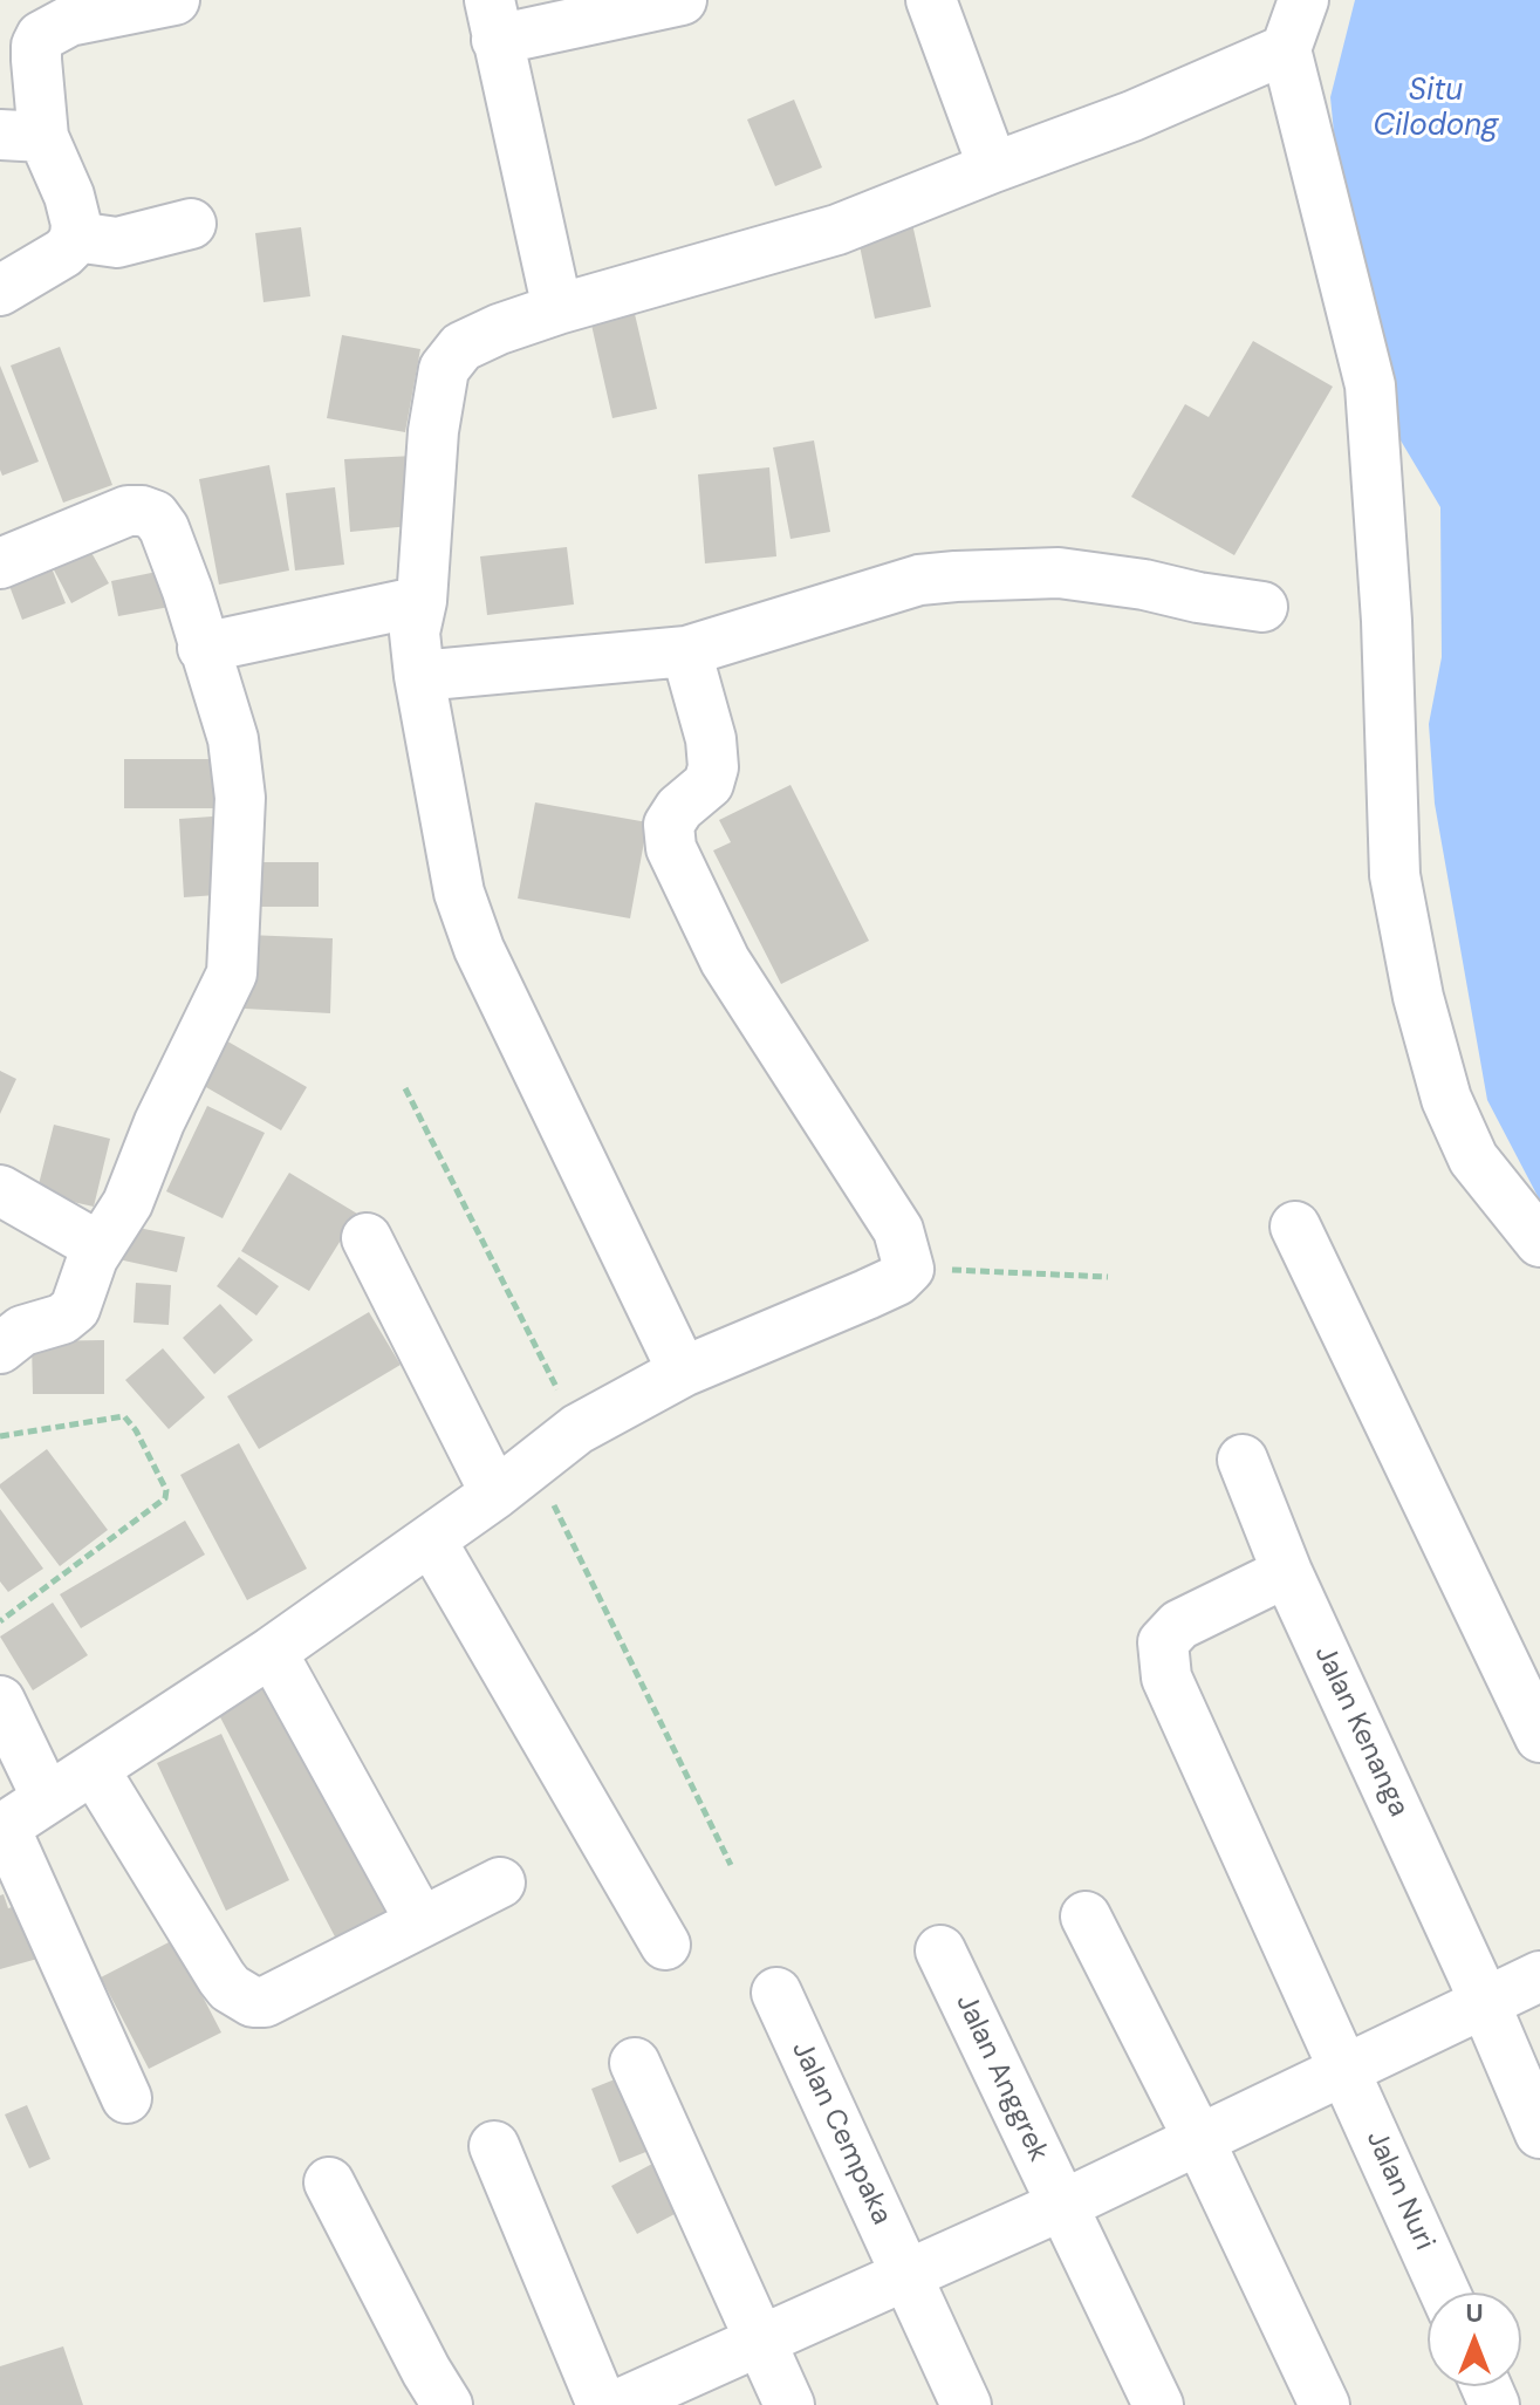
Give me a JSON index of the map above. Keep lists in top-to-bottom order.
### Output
{
  "streets": {
    "street": [
      "Jalan Kenanga",
      "Jalan Anggrek",
      "Jalan Cempaka",
      "Jalan Nuri"
    ]
  },
  "crossings": [
    ["Jalan Kenanga", "Jalan Nuri"]
  ],
  "water": ["Situ Cilodong"],
  "north": "top"
}
